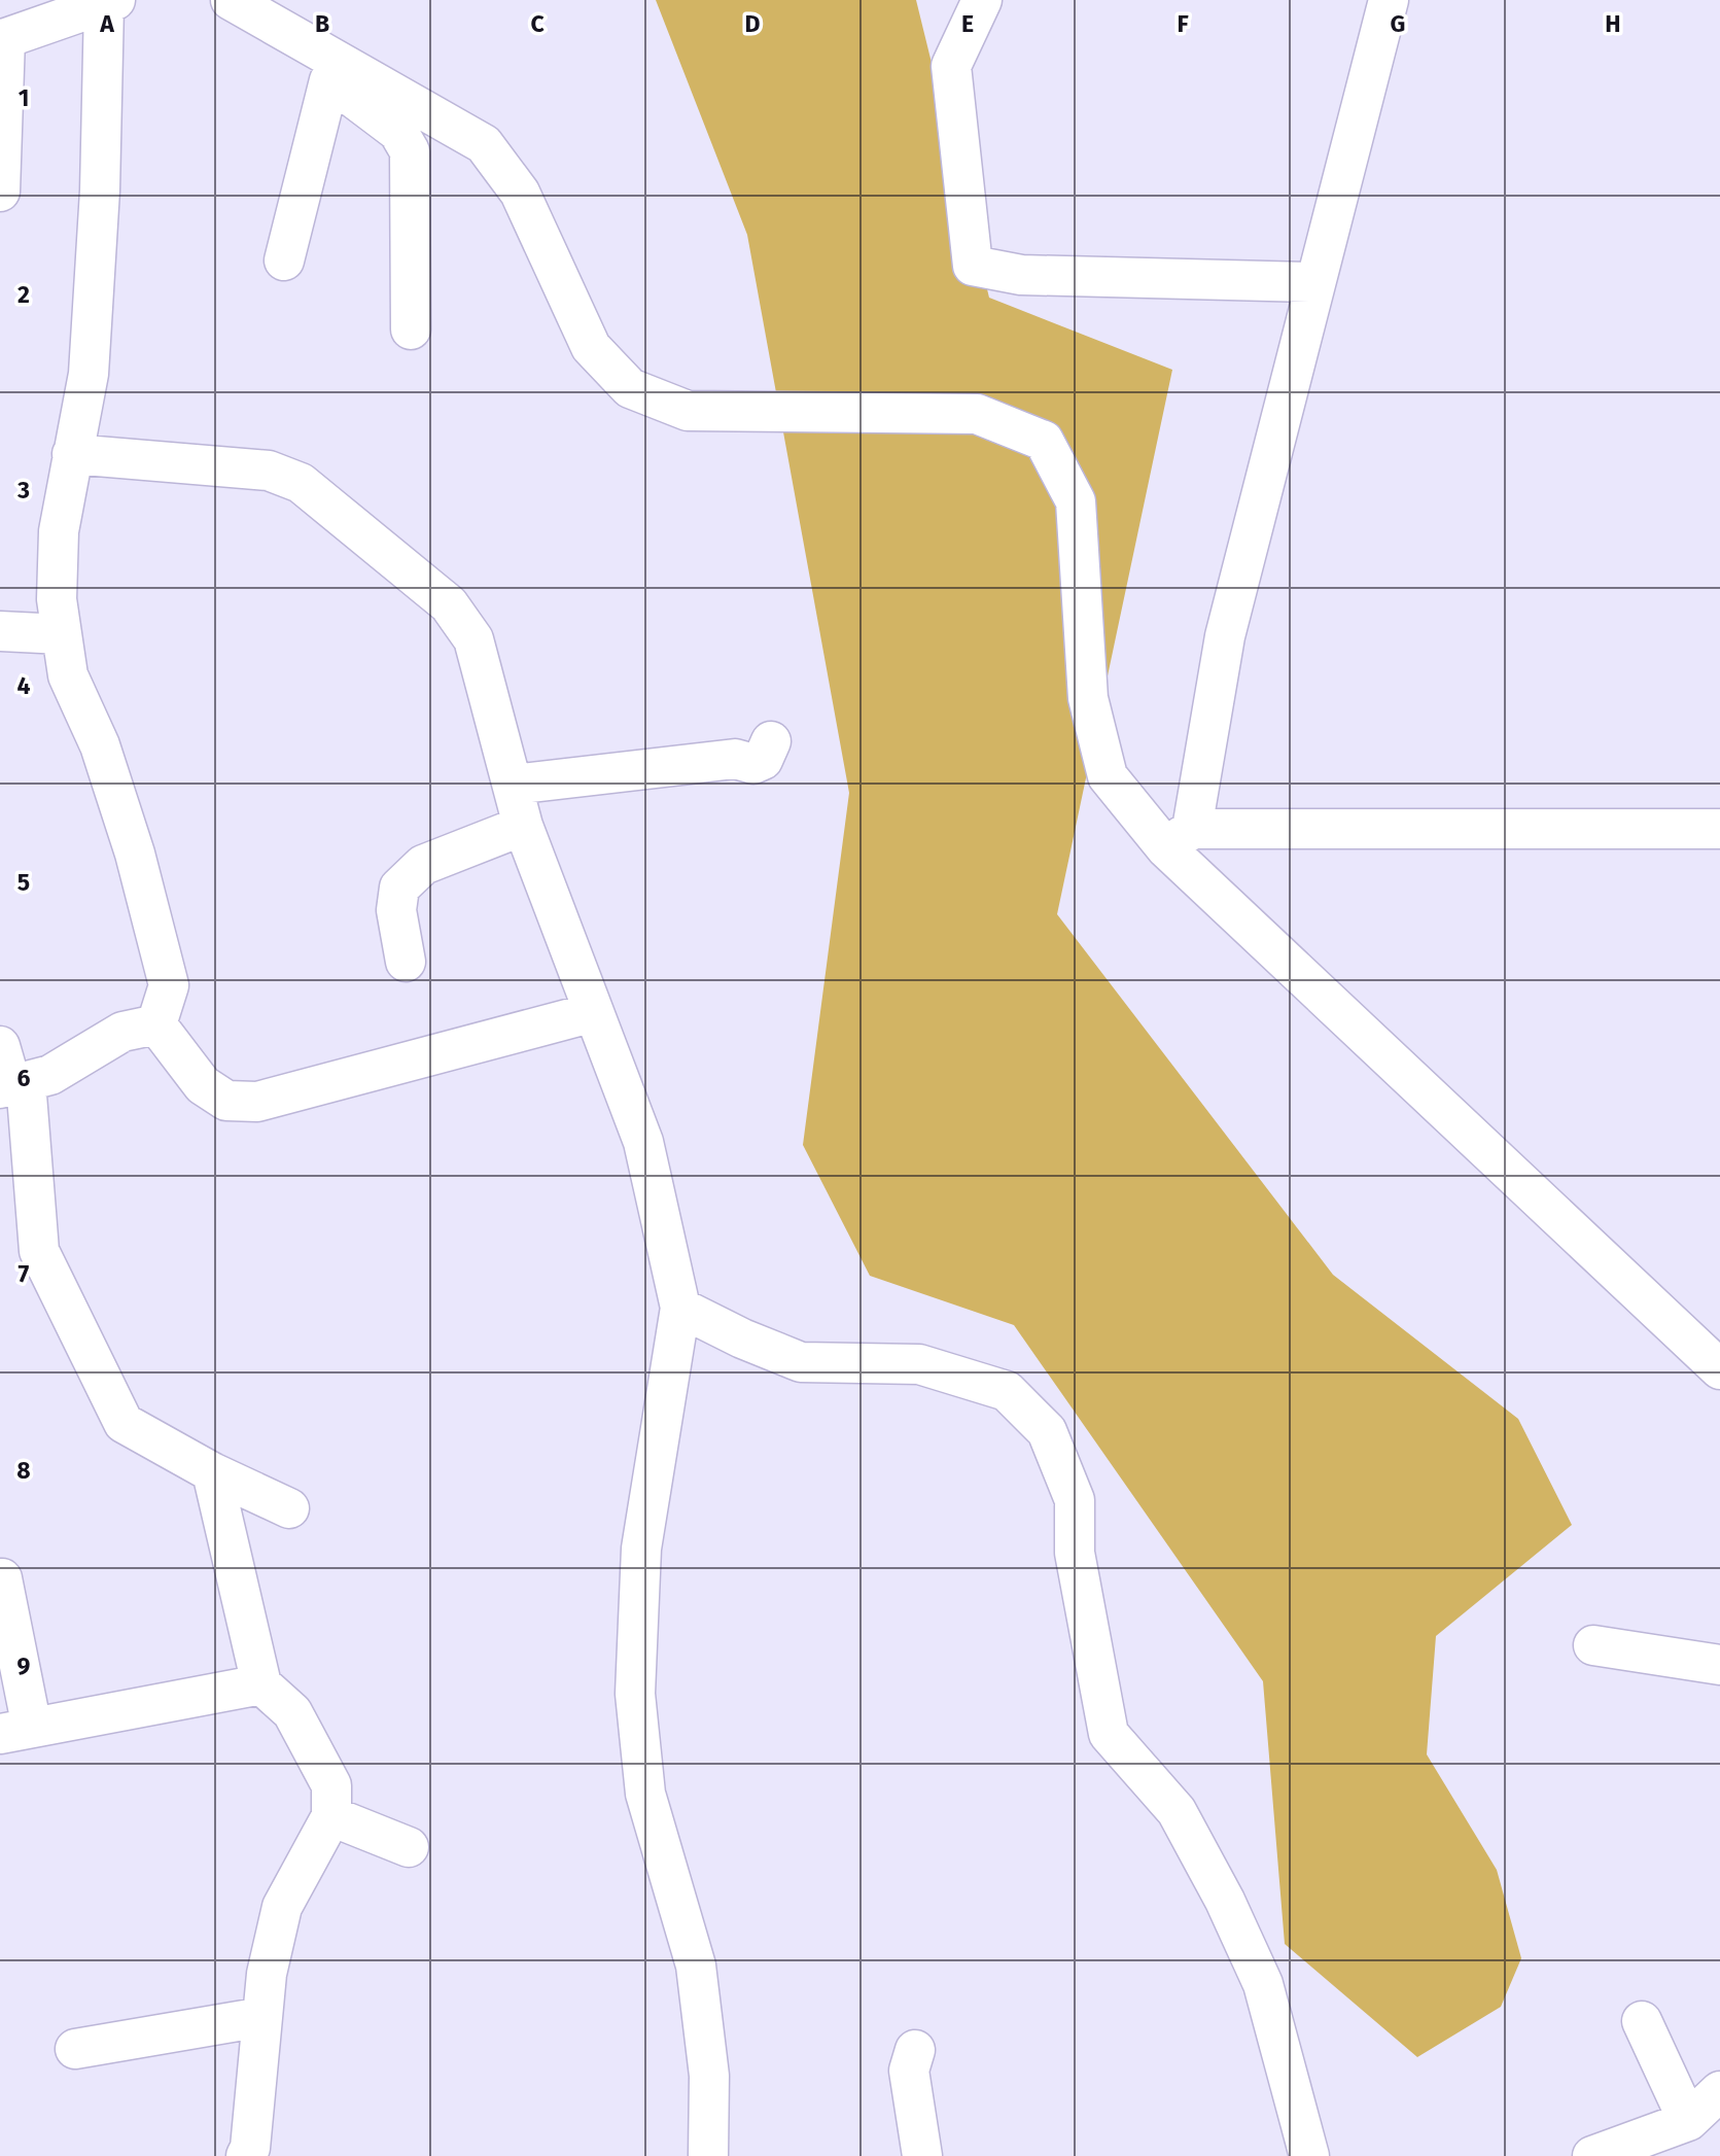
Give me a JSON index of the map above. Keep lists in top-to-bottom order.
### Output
{
  "grid": {
    "columns": [
      "A",
      "B",
      "C",
      "D",
      "E",
      "F",
      "G",
      "H"
    ],
    "rows": [
      "1",
      "2",
      "3",
      "4",
      "5",
      "6",
      "7",
      "8",
      "9"
    ]
  }
}
